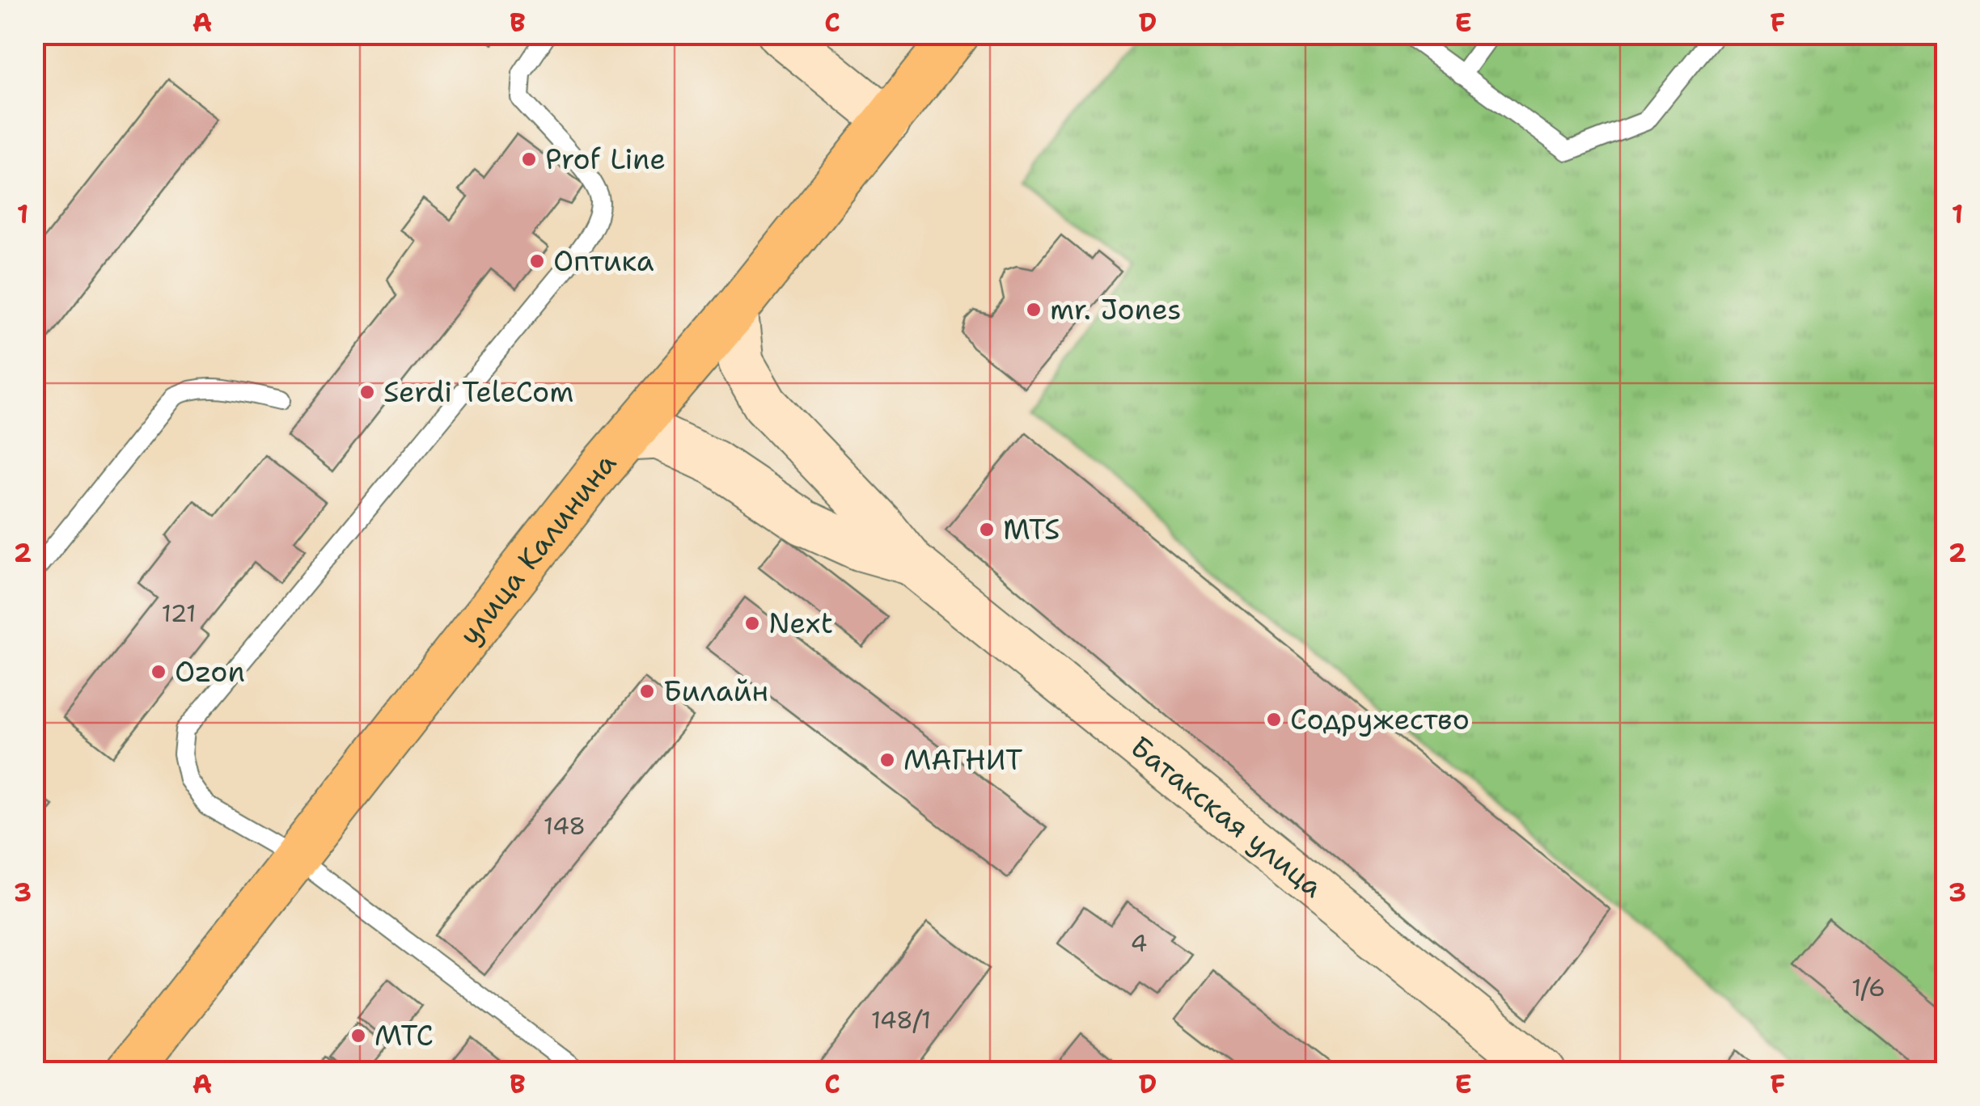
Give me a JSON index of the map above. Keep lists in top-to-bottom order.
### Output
{
  "streets": {
    "main road": ["улица Калинина", "Батакская улица"]
  },
  "crossings": [
    ["улица Калинина", "Батакская улица"]
  ],
  "places": [
    "Prof Line",
    "Оптика",
    "mr. Jones",
    "Serdi TeleCom",
    "MTS",
    "Next",
    "Ozon",
    "Билайн",
    "Содружество",
    "МАГНИТ",
    "МТС"
  ],
  "house_numbers": [
    "121",
    "148",
    "4",
    "1/6",
    "148/1"
  ],
  "grid": {
    "columns": [
      "A",
      "B",
      "C",
      "D",
      "E",
      "F"
    ],
    "rows": ["1", "2", "3"]
  }
}
